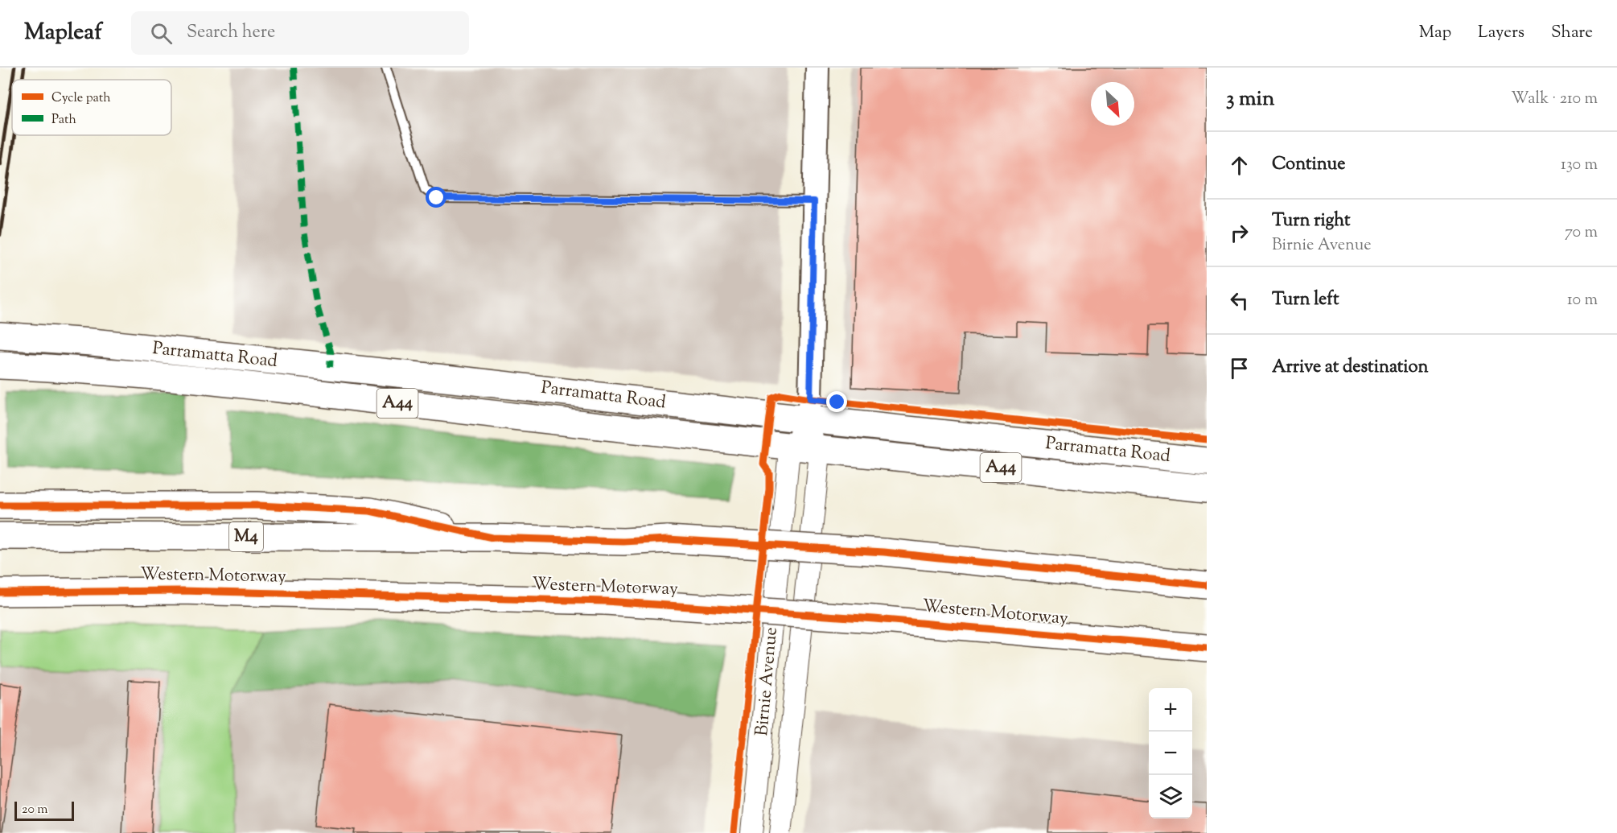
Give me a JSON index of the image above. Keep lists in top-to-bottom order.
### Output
{
  "streets": {
    "highway": [
      "Parramatta Road",
      "A44",
      "M4",
      "Western Motorway"
    ],
    "main road": ["Birnie Avenue"]
  },
  "crossings": [
    ["Parramatta Road", "Birnie Avenue"]
  ],
  "legend": ["Cycle path", "Path"],
  "scale_bar": "20 m",
  "north": "bottom right",
  "page": {
    "header": "Mapleaf",
    "search": "Search here",
    "nav": ["Map", "Layers", "Share"],
    "heading": ["3 min", "Walk · 210 m"],
    "list": [
      ["Continue", "130 m"],
      ["Turn right", "Birnie Avenue", "70 m"],
      ["Turn left", "10 m"],
      "Arrive at destination"
    ],
    "map_buttons": ["+", "−"],
    "scale": "20 m"
  }
}
